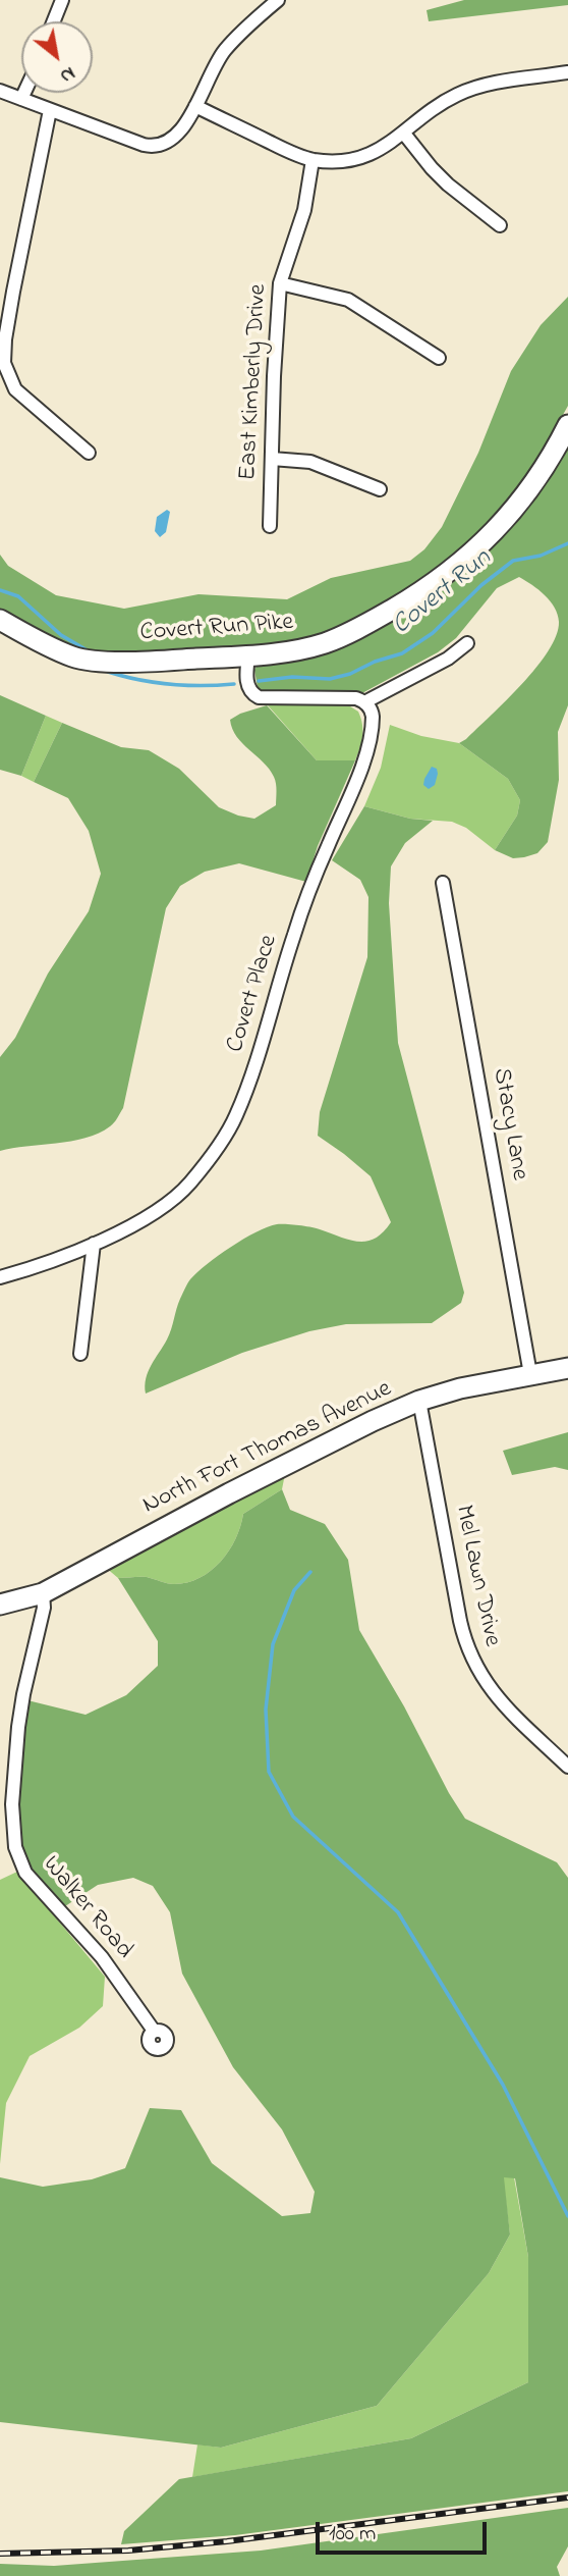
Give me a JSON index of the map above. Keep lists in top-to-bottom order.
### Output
{
  "streets": {
    "street": [
      "East Kimberly Drive",
      "Covert Run Pike",
      "Covert Place",
      "Stacy Lane",
      "North Fort Thomas Avenue",
      "Mel Lawn Drive",
      "Walker Road"
    ]
  },
  "crossings": [
    ["Stacy Lane", "North Fort Thomas Avenue"],
    ["North Fort Thomas Avenue", "Mel Lawn Drive"],
    ["North Fort Thomas Avenue", "Walker Road"]
  ],
  "water": ["Covert Run"],
  "scale_bar": "100 m",
  "north": "bottom right"
}
